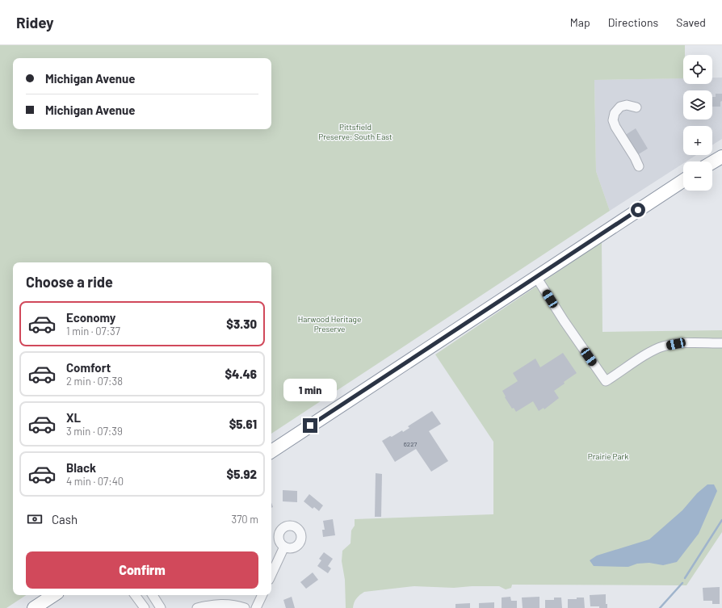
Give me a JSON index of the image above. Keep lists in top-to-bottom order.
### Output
{
  "parks": ["Pittsfield Preserve: South East", "Harwood Heritage Preserve", "Prairie Park"],
  "house_numbers": ["6227"],
  "page": {
    "header": "Ridey",
    "nav": ["Map", "Directions", "Saved"],
    "map_buttons": ["+", "−"],
    "banner": ["Michigan Avenue", "Michigan Avenue"],
    "heading": "Choose a ride",
    "list": [
      {
        "name": "Economy",
        "note": "1 min · 07:37",
        "value": "$3.30"
      },
      {
        "name": "Comfort",
        "note": "2 min · 07:38",
        "value": "$4.46"
      },
      {
        "name": "XL",
        "note": "3 min · 07:39",
        "value": "$5.61"
      },
      {
        "name": "Black",
        "note": "4 min · 07:40",
        "value": "$5.92"
      }
    ],
    "bubble": "1 min",
    "pay": ["Cash", "370 m"],
    "buttons": "Confirm"
  }
}
